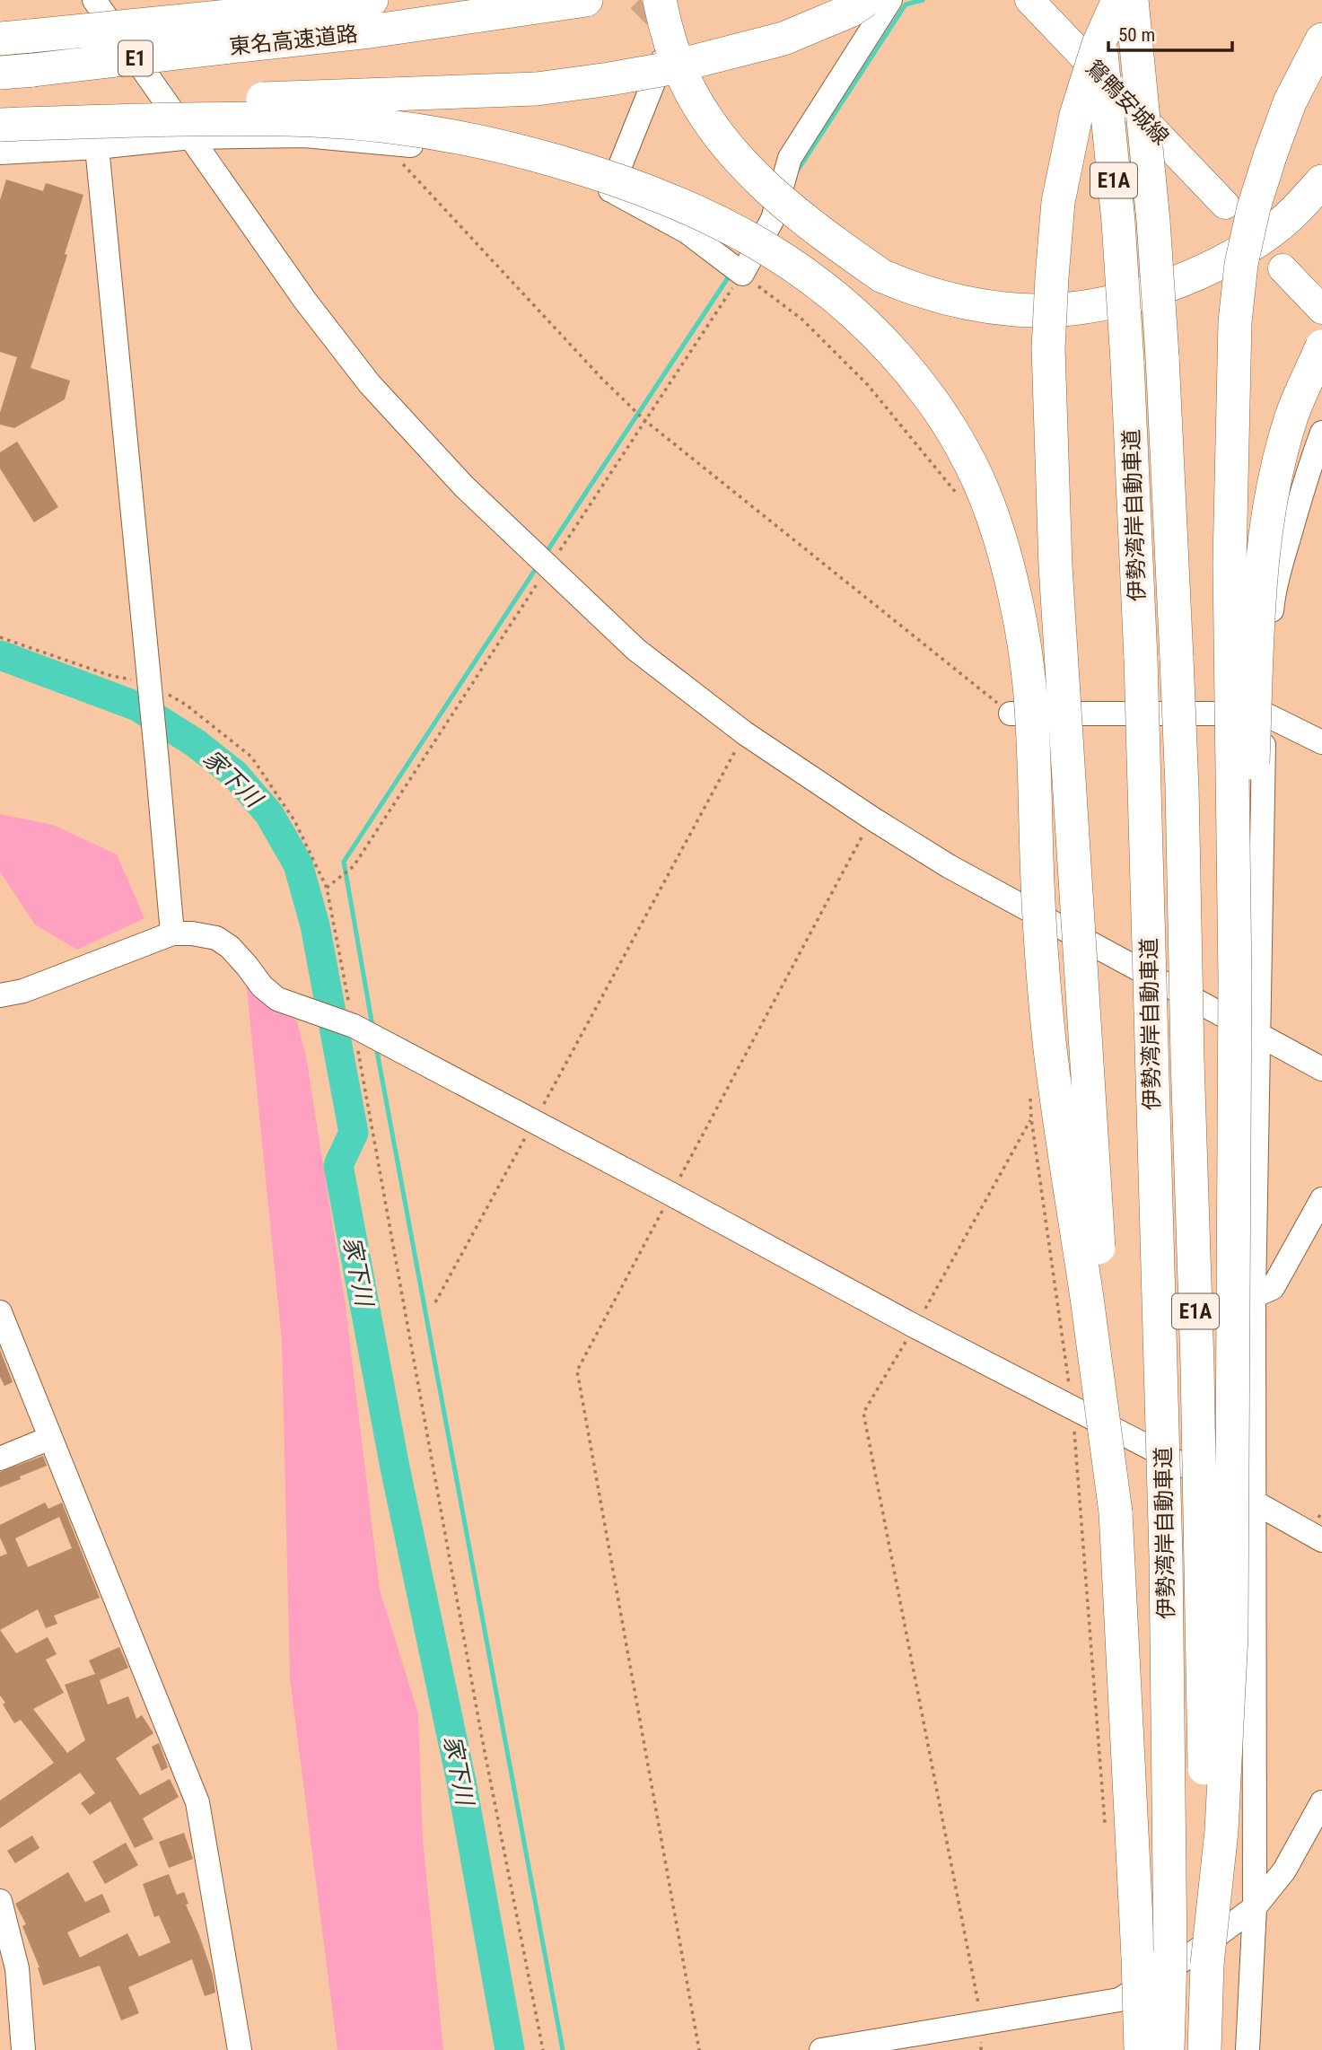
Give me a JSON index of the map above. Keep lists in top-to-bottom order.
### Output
{
  "streets": {
    "highway": [
      "東名高速道路",
      "E1",
      "E1A",
      "伊勢湾岸自動車道"
    ],
    "main road": ["鴛鴨安城線"]
  },
  "water": ["家下川"],
  "scale_bar": "50 m"
}
